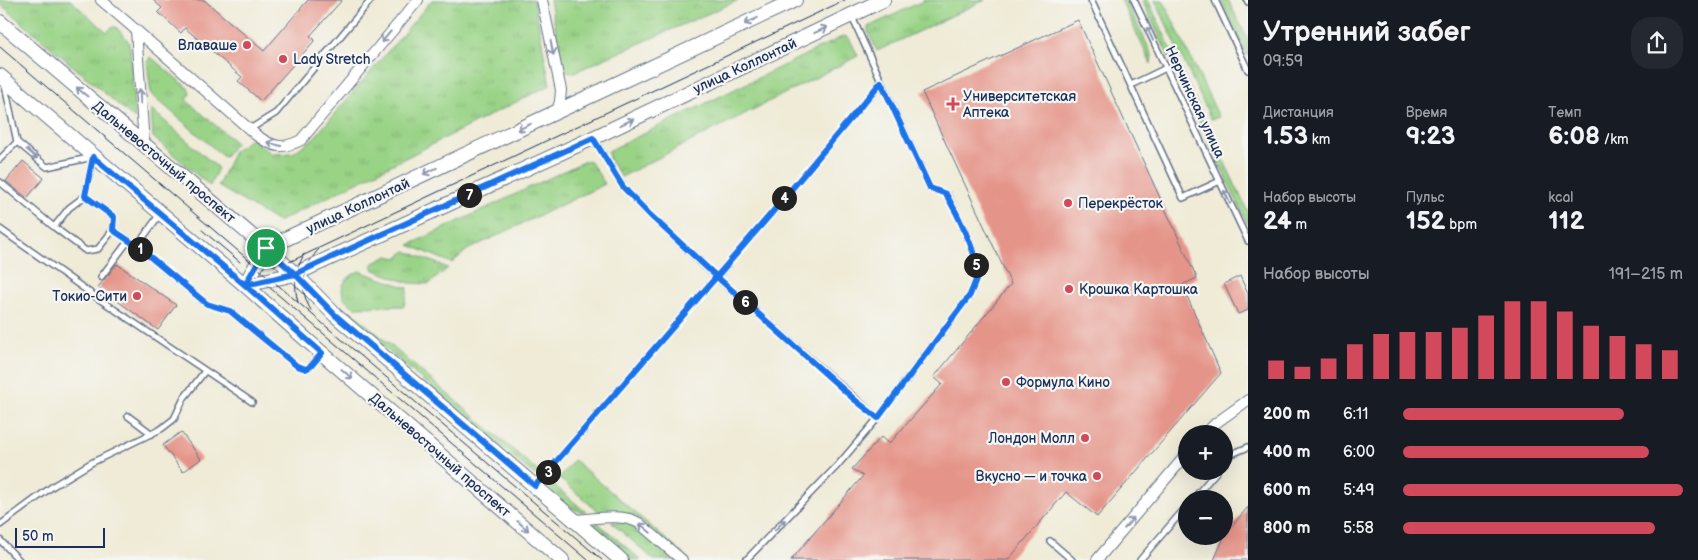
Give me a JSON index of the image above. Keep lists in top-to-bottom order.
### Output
{
  "streets": {
    "main road": ["улица Коллонтай", "Дальневосточный проспект"],
    "lane": ["Нерчинская улица"]
  },
  "crossings": [
    ["улица Коллонтай", "Дальневосточный проспект"]
  ],
  "places": {
    "other": [
      "Влаваше",
      "Lady Stretch",
      "Перекрёсток",
      "Крошка Картошка",
      "Токио-Сити",
      "Формула Кино",
      "Лондон Молл",
      "Вкусно — и точка"
    ],
    "health": ["Университетская Аптека"]
  },
  "scale_bar": "50 m",
  "page": {
    "heading": ["Утренний забег", "09:59"],
    "stats": [
      ["Дистанция", "1.53 km"],
      ["Время", "9:23"],
      ["Темп", "6:08 /km"],
      ["Набор высоты", "24 m"],
      ["Пульс", "152 bpm"],
      ["kcal", "112"]
    ],
    "pins": [
      "7",
      "4",
      "1",
      "5",
      "6",
      "3"
    ],
    "chart": ["Набор высоты", "191–215 m"],
    "list": [
      {
        "name": "200 m",
        "note": "6:11"
      },
      {
        "name": "400 m",
        "note": "6:00"
      },
      {
        "name": "600 m",
        "note": "5:49"
      },
      {
        "name": "800 m",
        "note": "5:58"
      }
    ],
    "map_buttons": ["+", "−"],
    "scale": "50 m"
  }
}
